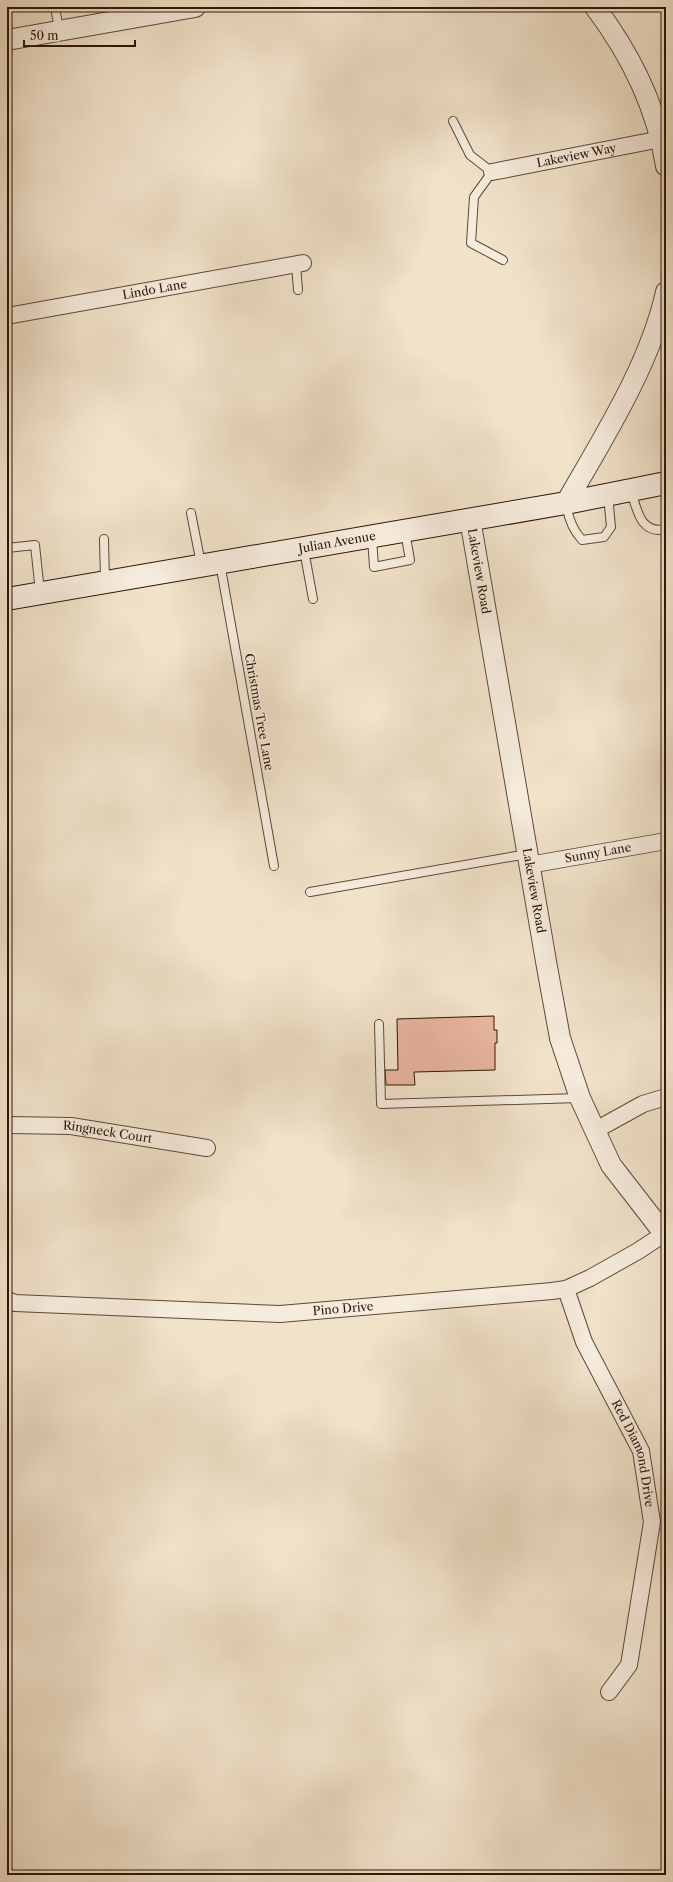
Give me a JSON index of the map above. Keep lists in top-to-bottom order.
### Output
{
  "streets": {
    "main road": ["Julian Avenue"],
    "street": [
      "Lakeview Way",
      "Lindo Lane",
      "Lakeview Road",
      "Sunny Lane",
      "Ringneck Court",
      "Pino Drive",
      "Red Diamond Drive"
    ],
    "lane": ["Christmas Tree Lane"]
  },
  "crossings": [
    ["Julian Avenue", "Lakeview Road"],
    ["Julian Avenue", "Christmas Tree Lane"],
    ["Lakeview Road", "Sunny Lane"],
    ["Lakeview Road", "Pino Drive"],
    ["Pino Drive", "Red Diamond Drive"]
  ],
  "scale_bar": "50 m"
}
